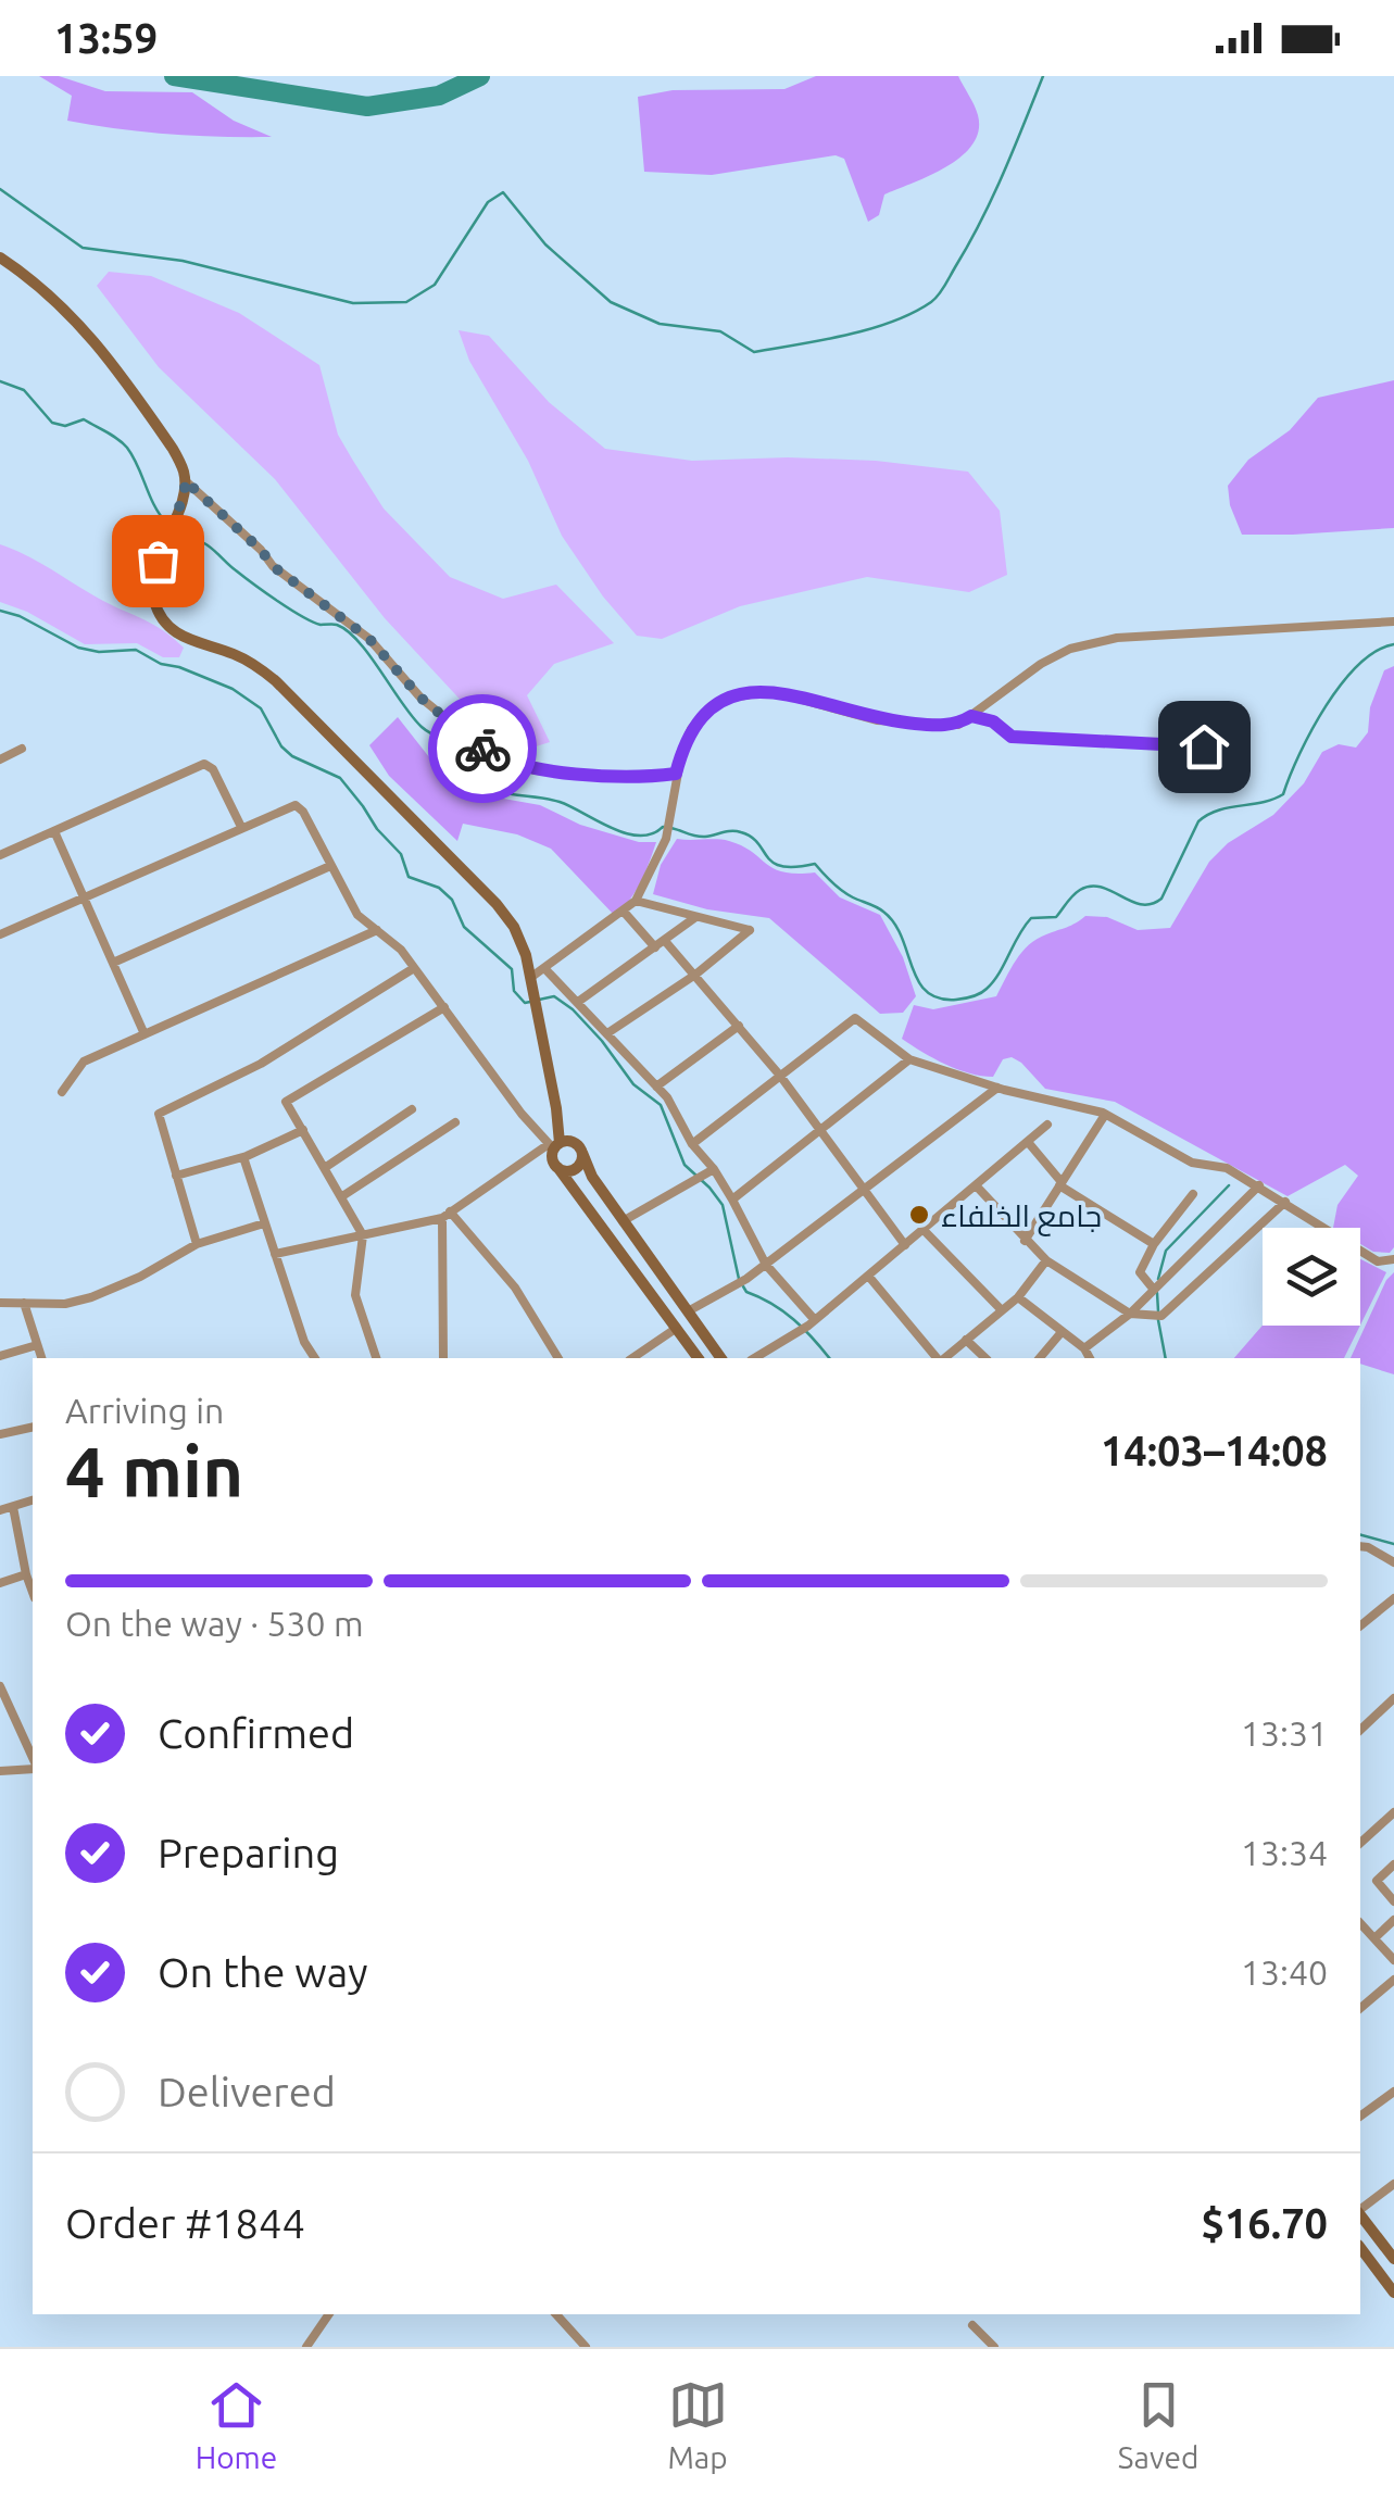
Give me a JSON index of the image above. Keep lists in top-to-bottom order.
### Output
{
  "places": ["جامع الخلفاء"],
  "page": {
    "status": "13:59",
    "heading": ["4 min", "Arriving in", "14:03–14:08"],
    "panel": ["Order #1844", "$16.70"],
    "bar": "On the way · 530 m",
    "list": [
      ["Confirmed", "13:31"],
      ["Preparing", "13:34"],
      ["On the way", "13:40"],
      "Delivered"
    ],
    "tabs": ["Home", "Map", "Saved"]
  }
}
